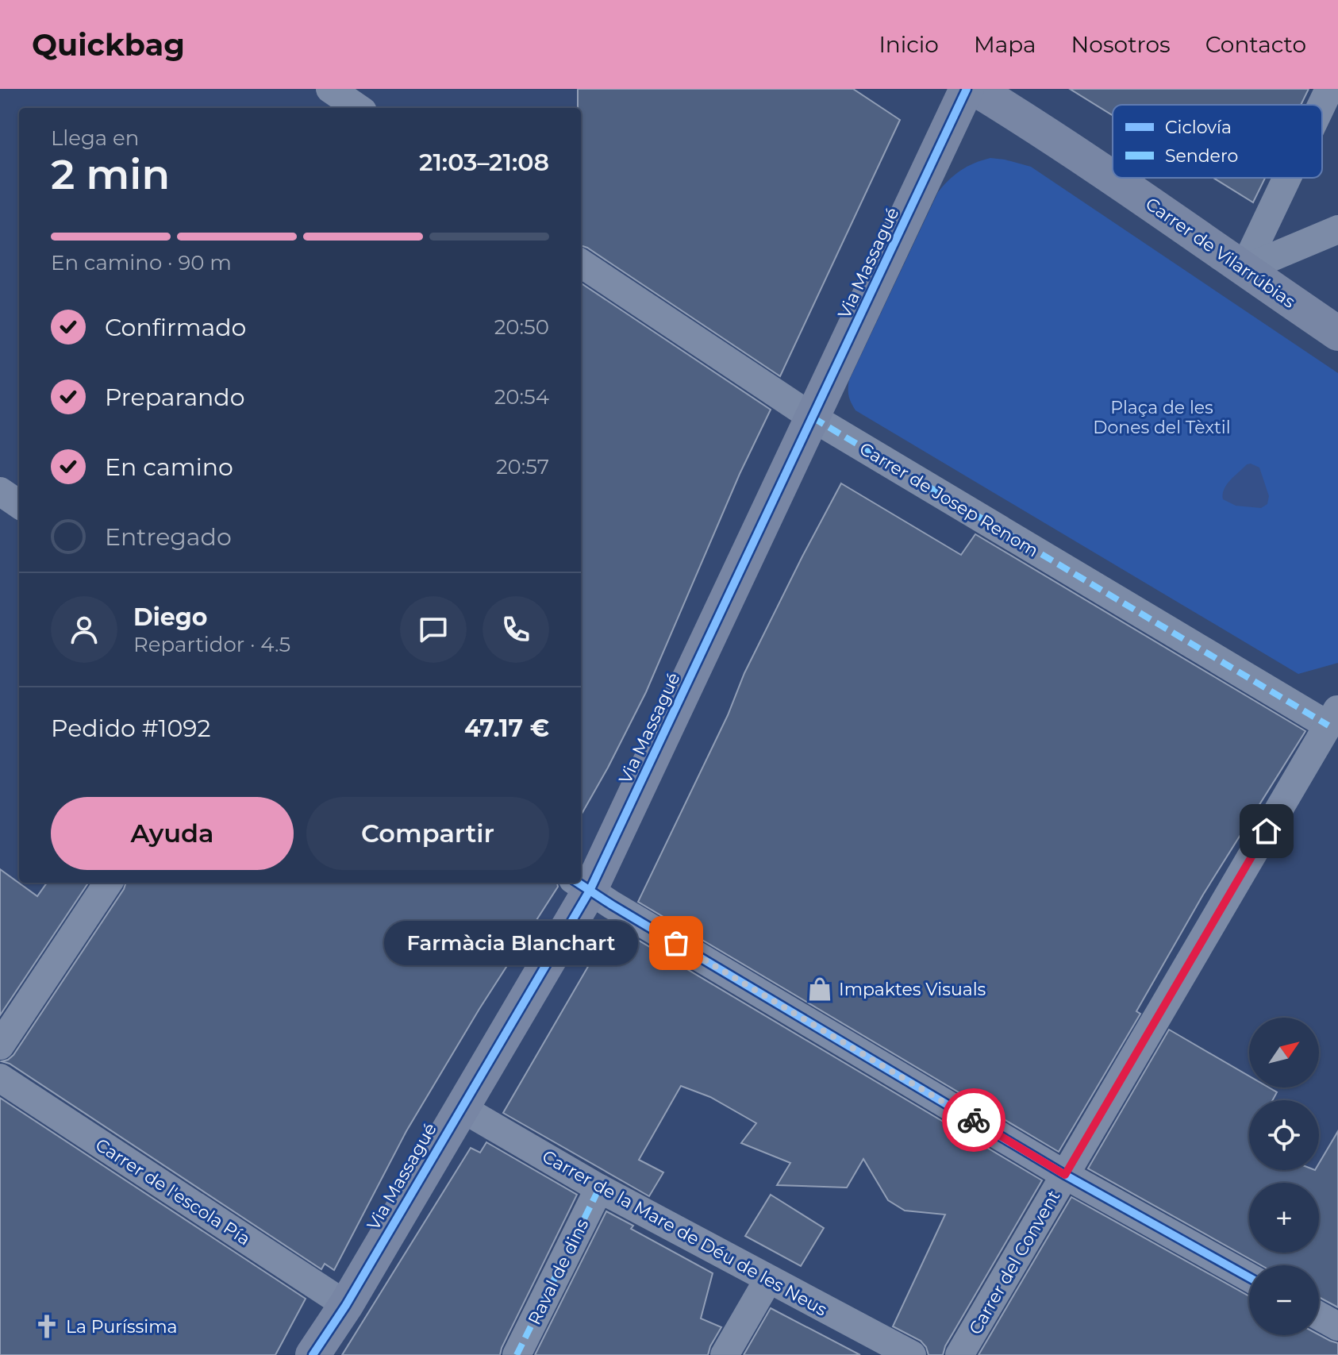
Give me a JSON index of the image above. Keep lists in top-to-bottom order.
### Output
{
  "streets": {
    "street": [
      "Carrer de Vilarrúbias",
      "Via Massagué",
      "Carrer de Josep Renom",
      "Carrer de l'escola Pía",
      "Carrer de la Mare de Déu de les Neus",
      "Carrer del Convent",
      "Raval de dins"
    ]
  },
  "crossings": [
    ["Via Massagué", "Carrer de Josep Renom"],
    ["Via Massagué", "Carrer de l'escola Pía"],
    ["Via Massagué", "Carrer de la Mare de Déu de les Neus"],
    ["Carrer de Josep Renom", "Carrer del Convent"],
    ["Carrer de la Mare de Déu de les Neus", "Raval de dins"]
  ],
  "parks": ["Plaça de les Dones del Tèxtil"],
  "places": {
    "other": ["Farmàcia Blanchart"],
    "shop": ["Impaktes Visuals"],
    "church": ["La Puríssima"]
  },
  "legend": ["Ciclovía", "Sendero"],
  "north": "top right",
  "page": {
    "header": "Quickbag",
    "nav": [
      "Inicio",
      "Mapa",
      "Nosotros",
      "Contacto"
    ],
    "heading": ["2 min", "Llega en", "21:03–21:08"],
    "panel": [
      "Diego",
      "Repartidor · 4.5",
      "Pedido #1092",
      "47.17 €"
    ],
    "bar": "En camino · 90 m",
    "list": [
      ["Confirmado", "20:50"],
      ["Preparando", "20:54"],
      ["En camino", "20:57"],
      "Entregado"
    ],
    "buttons": ["Ayuda", "Compartir"],
    "bubble": "Farmàcia Blanchart",
    "map_buttons": ["+", "−"]
  }
}
